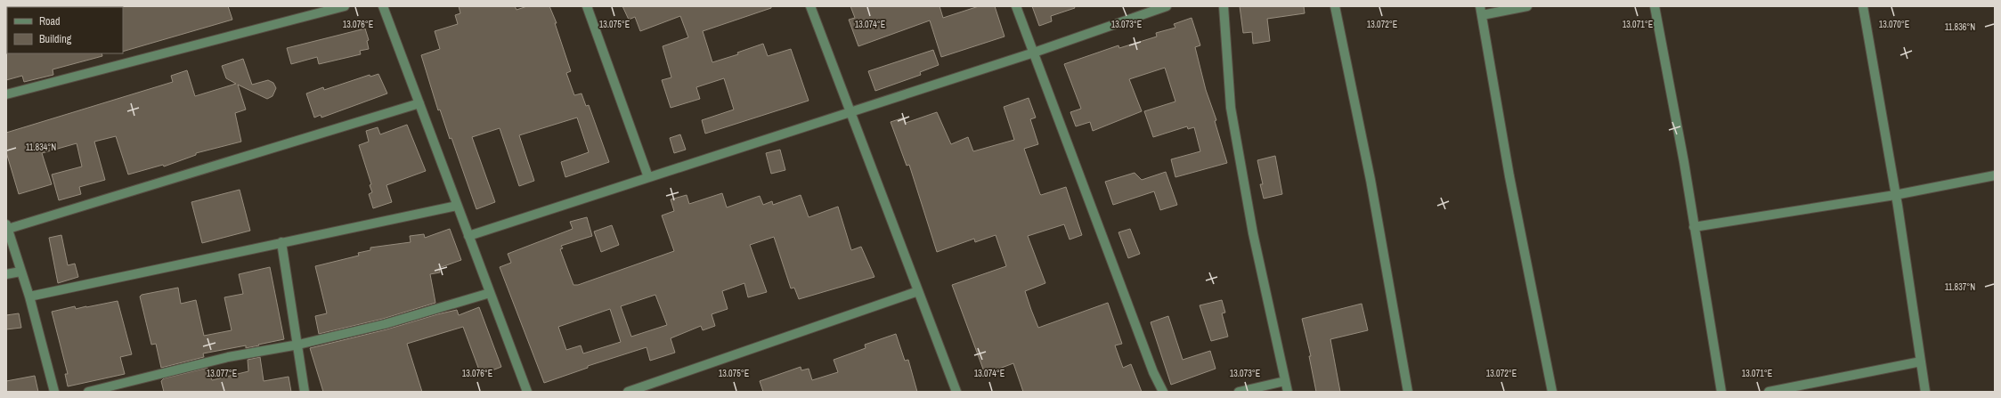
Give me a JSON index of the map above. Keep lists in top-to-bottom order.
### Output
{
  "legend": ["Road", "Building"],
  "coordinates": [
    "13.076°E",
    "13.075°E",
    "13.074°E",
    "13.073°E",
    "13.072°E",
    "13.071°E",
    "13.070°E",
    "11.836°N",
    "11.834°N",
    "11.837°N",
    "13.077°E"
  ]
}
